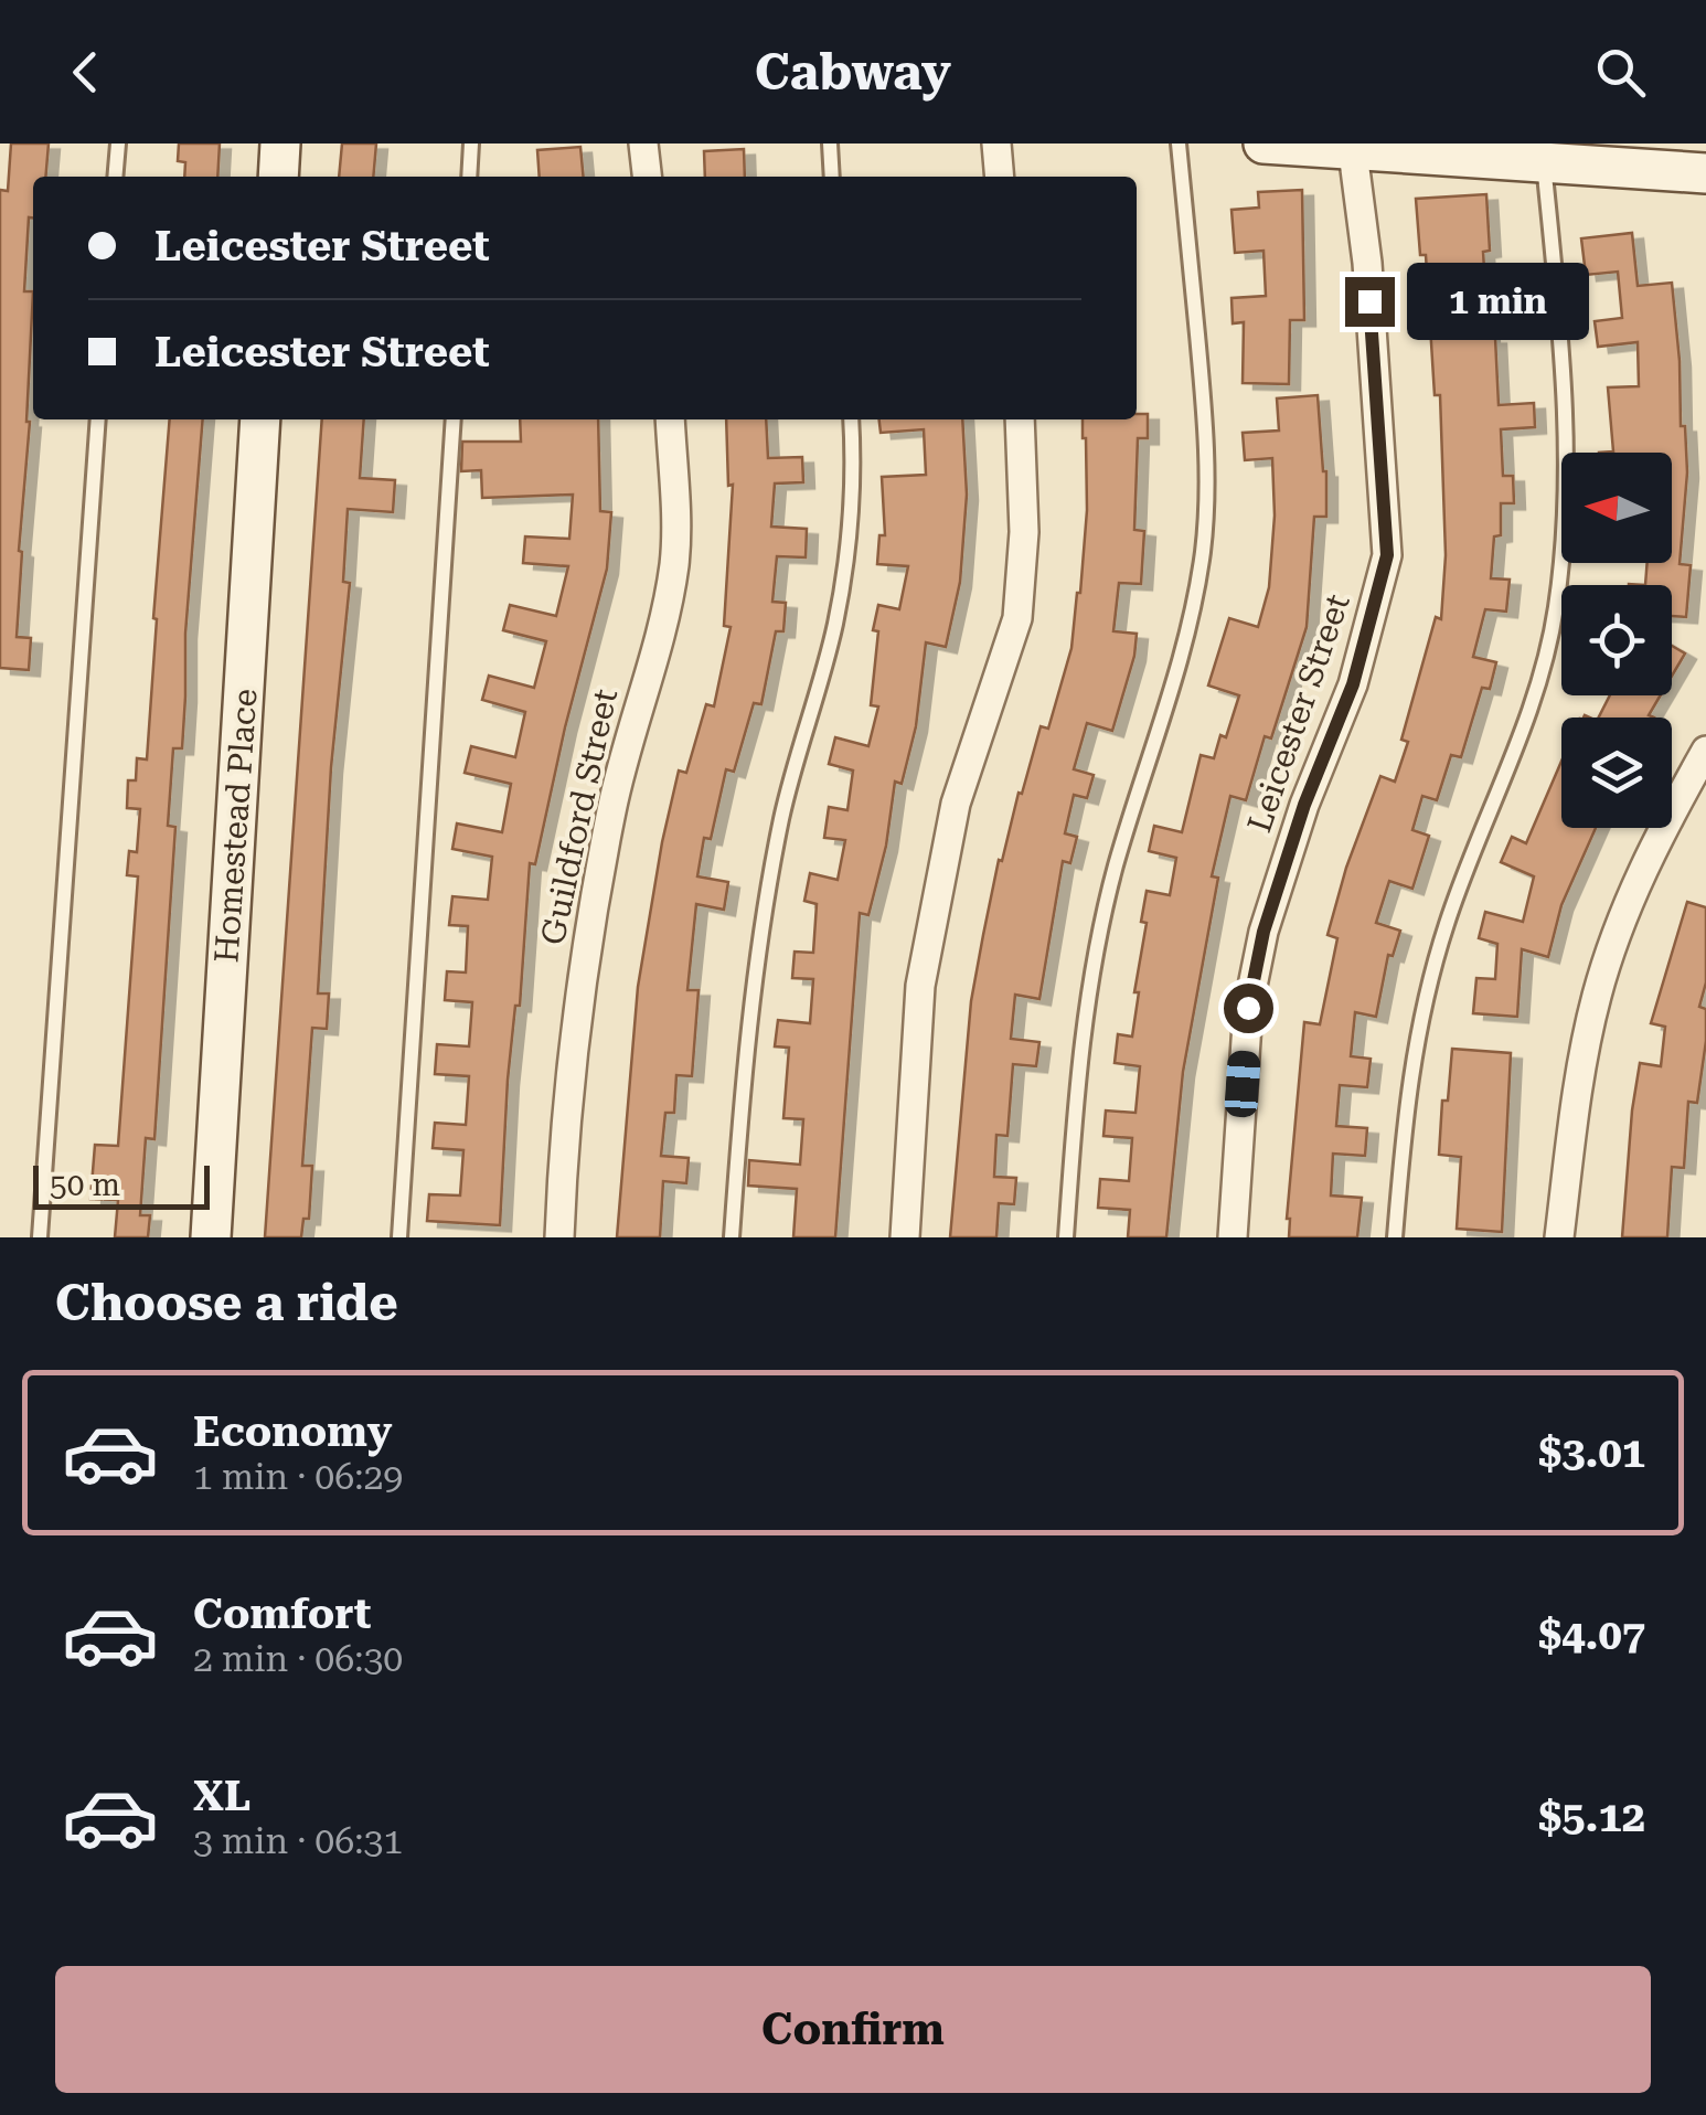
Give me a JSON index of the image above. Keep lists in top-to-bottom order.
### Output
{
  "streets": {
    "street": ["Leicester Street", "Guildford Street", "Homestead Place"]
  },
  "scale_bar": "50 m",
  "north": "left",
  "page": {
    "header": "Cabway",
    "banner": ["Leicester Street", "Leicester Street"],
    "bubble": "1 min",
    "scale": "50 m",
    "heading": "Choose a ride",
    "list": [
      {
        "name": "Economy",
        "note": "1 min · 06:29",
        "value": "$3.01"
      },
      {
        "name": "Comfort",
        "note": "2 min · 06:30",
        "value": "$4.07"
      },
      {
        "name": "XL",
        "note": "3 min · 06:31",
        "value": "$5.12"
      }
    ],
    "buttons": "Confirm"
  }
}
